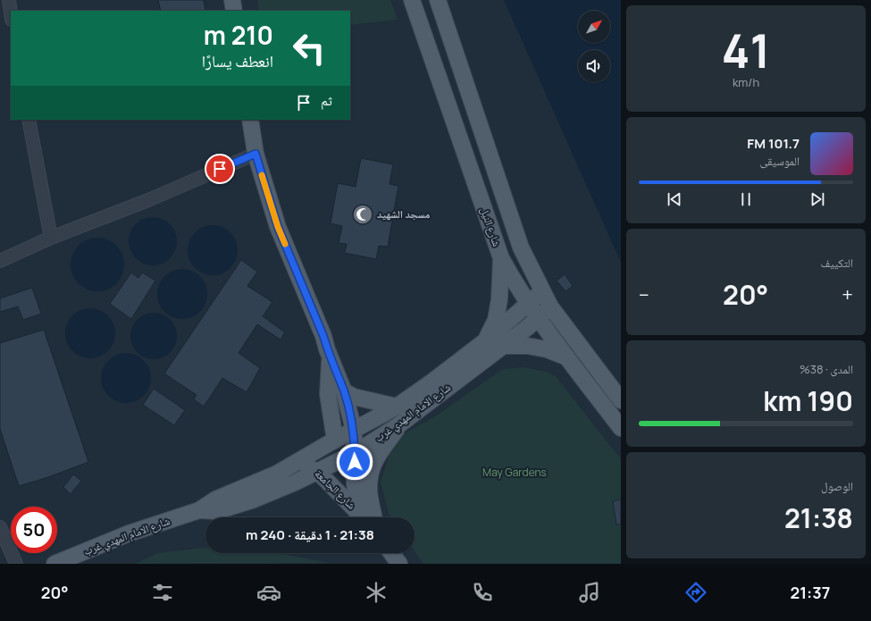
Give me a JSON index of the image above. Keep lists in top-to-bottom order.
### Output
{
  "streets": {
    "main road": ["شارع النيل", "شارع الامام المهدي غرب", "شارع الجامعة"]
  },
  "crossings": [
    ["شارع النيل", "شارع الامام المهدي غرب"],
    ["شارع الامام المهدي غرب", "شارع الجامعة"]
  ],
  "parks": ["May Gardens"],
  "places": {
    "mosque": ["مسجد الشهيد"]
  },
  "north": "top right",
  "page": {
    "tile": [
      ["41", "km/h"],
      "التكييف",
      ["المدى · 38%", "190 km"],
      ["الوصول", "21:38"]
    ],
    "turn": ["210 m", "انعطف يسارًا"],
    "then": "ثم",
    "song": ["101.7 FM", "الموسيقى"],
    "heat": ["−", "20°", "+"],
    "limit": "50",
    "trip": "21:38 · 1 دقيقة · 240 m",
    "tabs": ["21:37", "20°"]
  }
}
